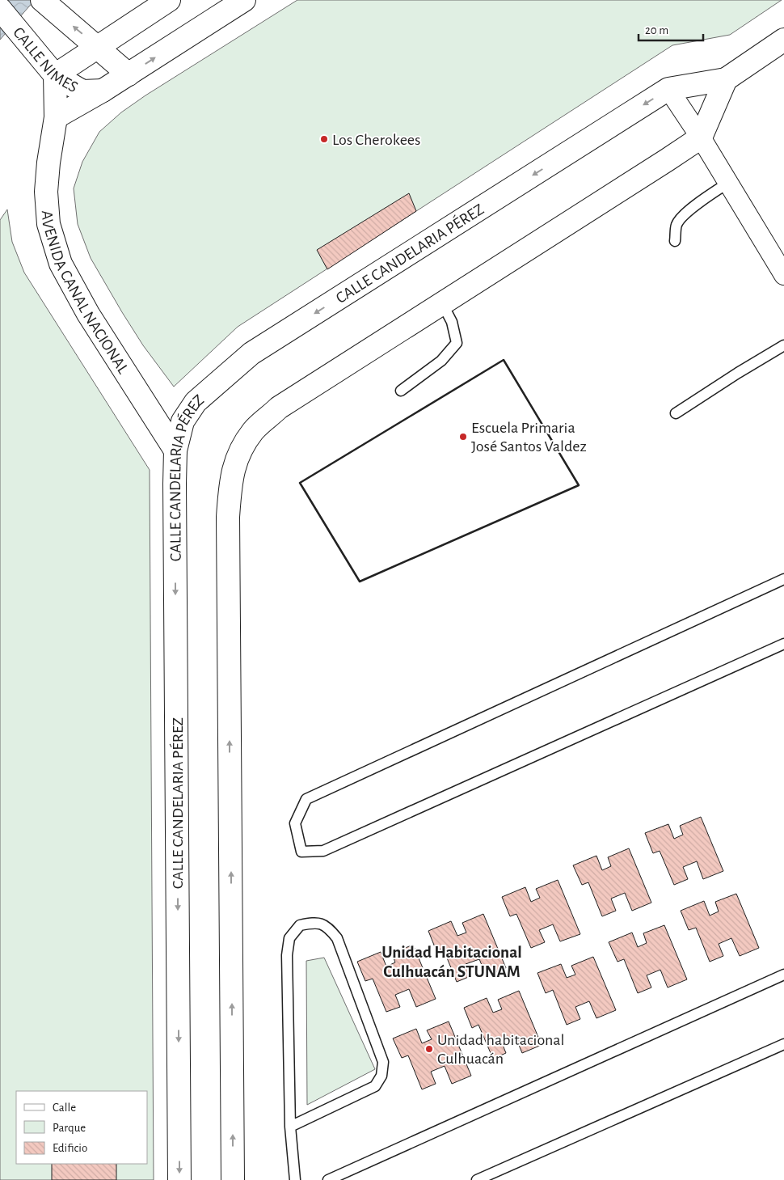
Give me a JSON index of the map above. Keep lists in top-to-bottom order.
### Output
{
  "streets": {
    "main road": ["CALLE NIMES", "CALLE CANDELARIA PÉREZ", "AVENIDA CANAL NACIONAL"]
  },
  "crossings": [
    ["CALLE NIMES", "AVENIDA CANAL NACIONAL"],
    ["CALLE CANDELARIA PÉREZ", "AVENIDA CANAL NACIONAL"]
  ],
  "districts": ["Unidad Habitacional Culhuacán STUNAM"],
  "places": ["Los Cherokees", "Escuela Primaria José Santos Valdez", "Unidad habitacional Culhuacán"],
  "legend": ["Calle", "Parque", "Edificio"],
  "scale_bar": "20 m"
}
